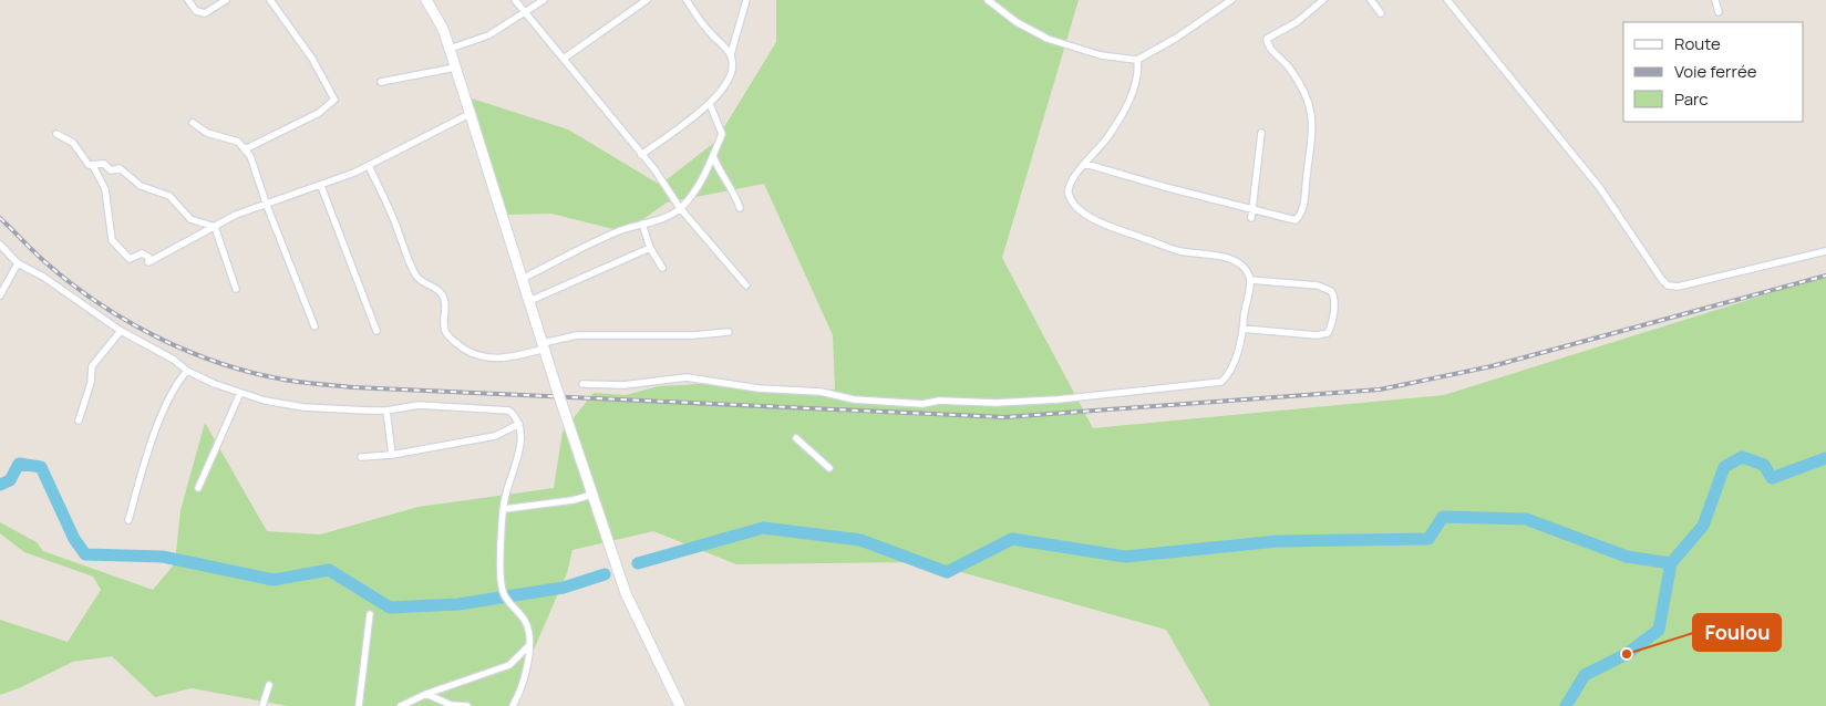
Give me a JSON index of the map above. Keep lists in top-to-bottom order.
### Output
{
  "places": ["Foulou"],
  "legend": ["Route", "Voie ferrée", "Parc"]
}
